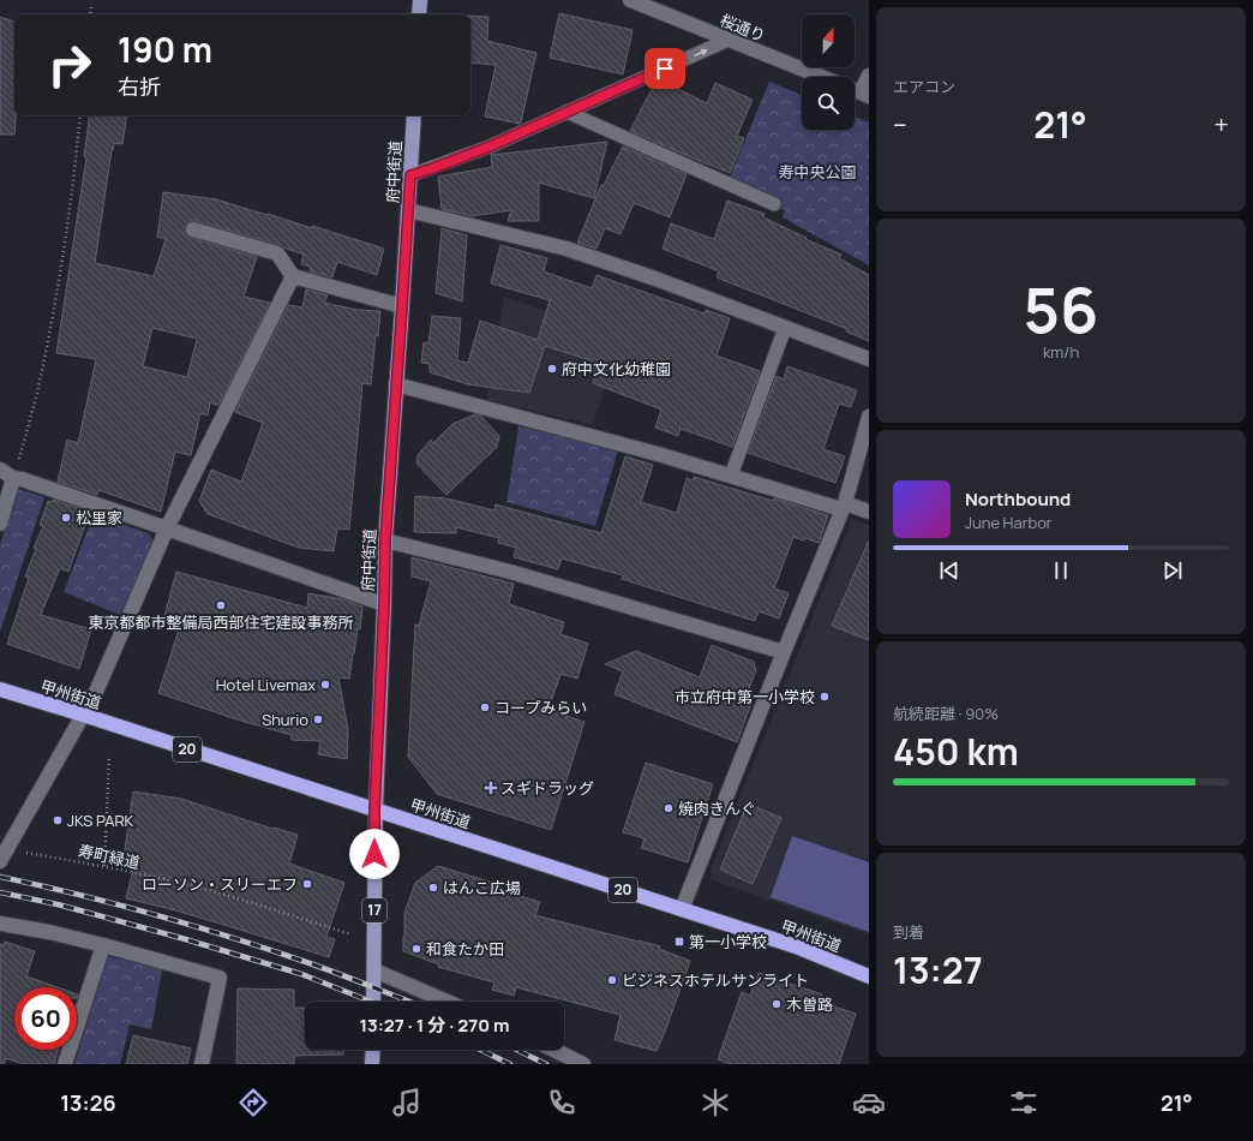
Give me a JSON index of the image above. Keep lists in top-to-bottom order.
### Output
{
  "streets": {
    "highway": ["甲州街道", "20"],
    "main road": ["府中街道", "17"],
    "street": ["桜通り"],
    "path": ["寿町緑道"]
  },
  "crossings": [
    ["府中街道", "甲州街道"]
  ],
  "parks": ["寿中央公園"],
  "places": {
    "other": [
      "府中文化幼稚園",
      "松里家",
      "東京都都市整備局西部住宅建設事務所",
      "Hotel Livemax",
      "市立府中第一小学校",
      "コープみらい",
      "Shurio",
      "焼肉きんぐ",
      "JKS PARK",
      "ローソン・スリーエフ",
      "はんこ広場",
      "和食たか田",
      "ビジネスホテルサンライト",
      "木曽路"
    ],
    "health": ["スギドラッグ"],
    "transit": ["第一小学校"]
  },
  "north": "top",
  "page": {
    "tile": [
      "エアコン",
      ["56", "km/h"],
      ["航続距離 · 90%", "450 km"],
      ["到着", "13:27"]
    ],
    "turn": ["190 m", "右折"],
    "heat": ["−", "21°", "+"],
    "song": ["Northbound", "June Harbor"],
    "limit": "60",
    "trip": "13:27 · 1 分 · 270 m",
    "tabs": ["13:26", "21°"]
  }
}
